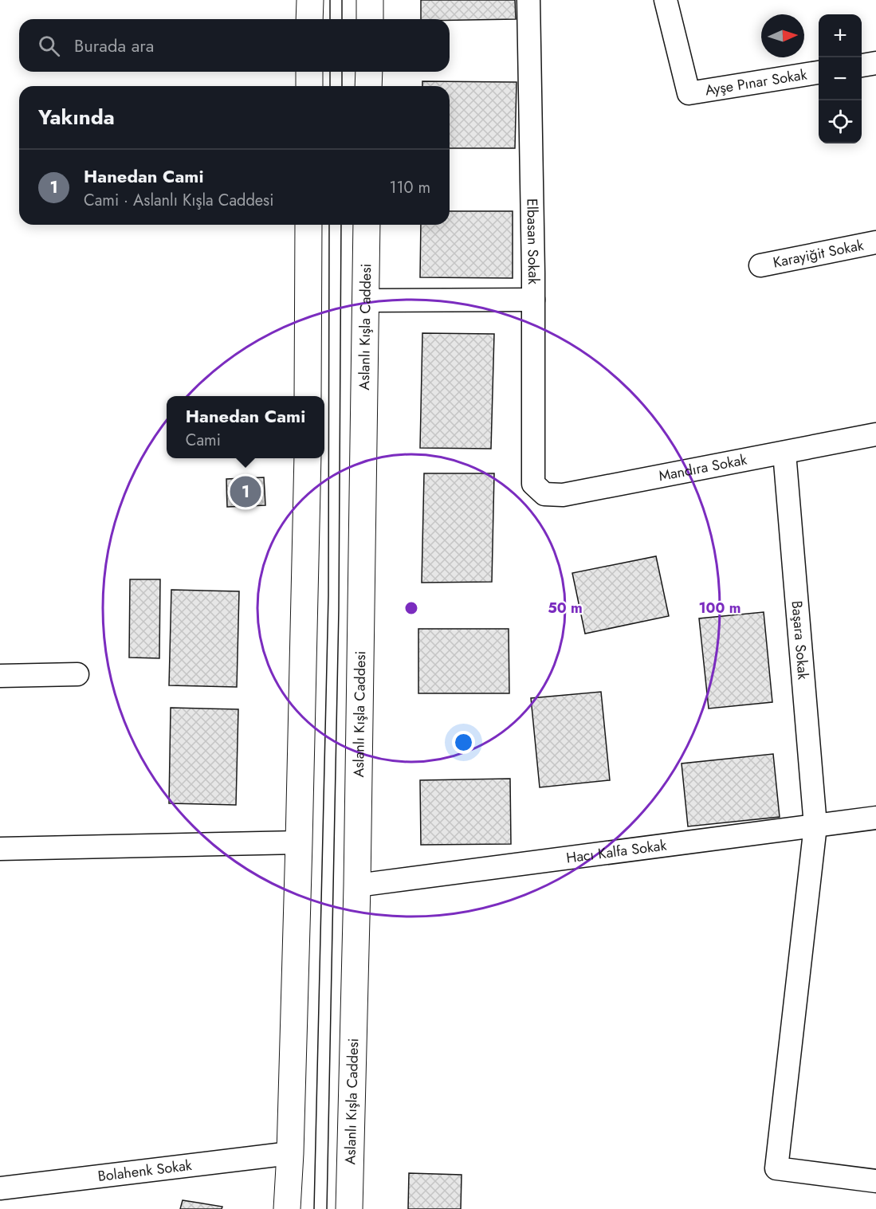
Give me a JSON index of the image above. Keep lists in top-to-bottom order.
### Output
{
  "streets": {
    "main road": ["Aslanlı Kışla Caddesi"],
    "street": [
      "Ayşe Pınar Sokak",
      "Elbasan Sokak",
      "Karayiğit Sokak",
      "Mandıra Sokak",
      "Başara Sokak",
      "Hacı Kalfa Sokak",
      "Bolahenk Sokak"
    ]
  },
  "crossings": [
    ["Elbasan Sokak", "Mandıra Sokak"],
    ["Aslanlı Kışla Caddesi", "Hacı Kalfa Sokak"],
    ["Mandıra Sokak", "Başara Sokak"],
    ["Başara Sokak", "Hacı Kalfa Sokak"]
  ],
  "north": "right",
  "page": {
    "map_buttons": ["+", "−"],
    "search": "Burada ara",
    "heading": "Yakında",
    "list": [
      {
        "mark": "1",
        "name": "Hanedan Cami",
        "note": "Cami · Aslanlı Kışla Caddesi",
        "value": "110 m"
      }
    ],
    "popup": ["Hanedan Cami", "Cami"],
    "pins": "1"
  },
  "rings": ["50 m", "100 m"]
}
